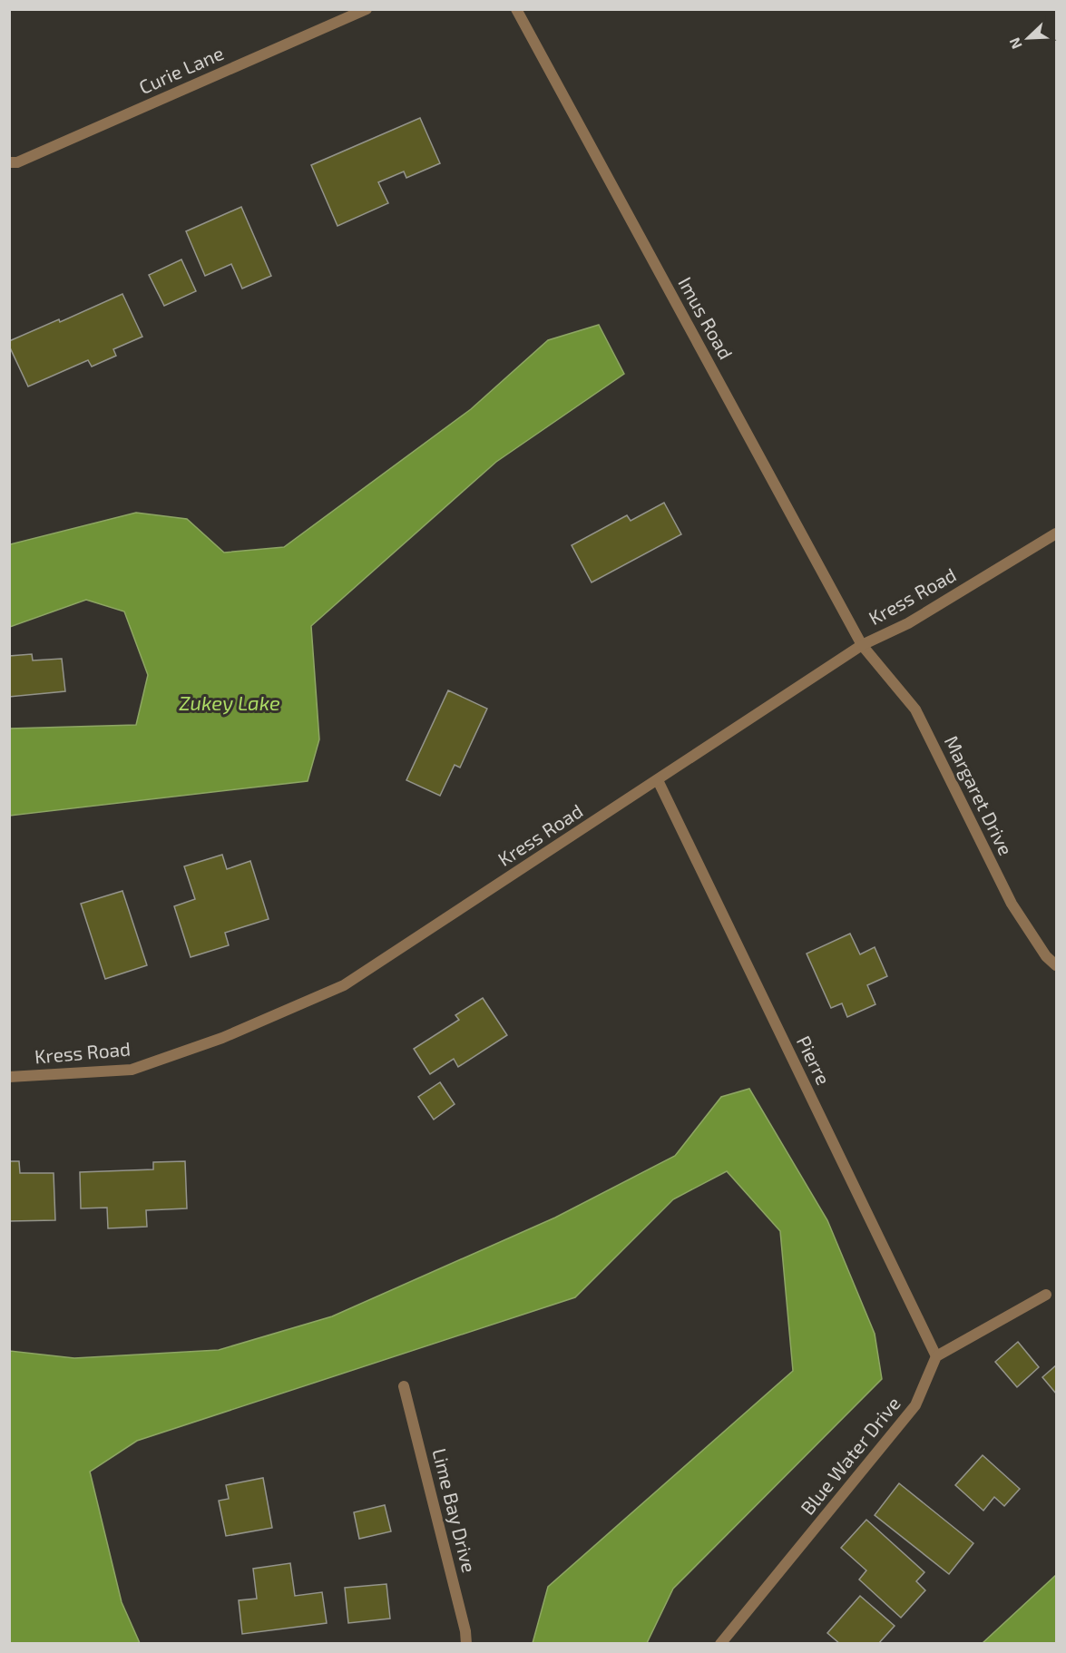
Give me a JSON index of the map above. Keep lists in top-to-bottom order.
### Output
{
  "streets": {
    "street": [
      "Curie Lane",
      "Imus Road",
      "Kress Road",
      "Margaret Drive",
      "Pierre",
      "Blue Water Drive",
      "Lime Bay Drive"
    ]
  },
  "crossings": [
    ["Imus Road", "Kress Road"],
    ["Imus Road", "Margaret Drive"],
    ["Kress Road", "Margaret Drive"],
    ["Kress Road", "Pierre"],
    ["Pierre", "Blue Water Drive"]
  ],
  "water": ["Zukey Lake"],
  "north": "bottom left"
}
